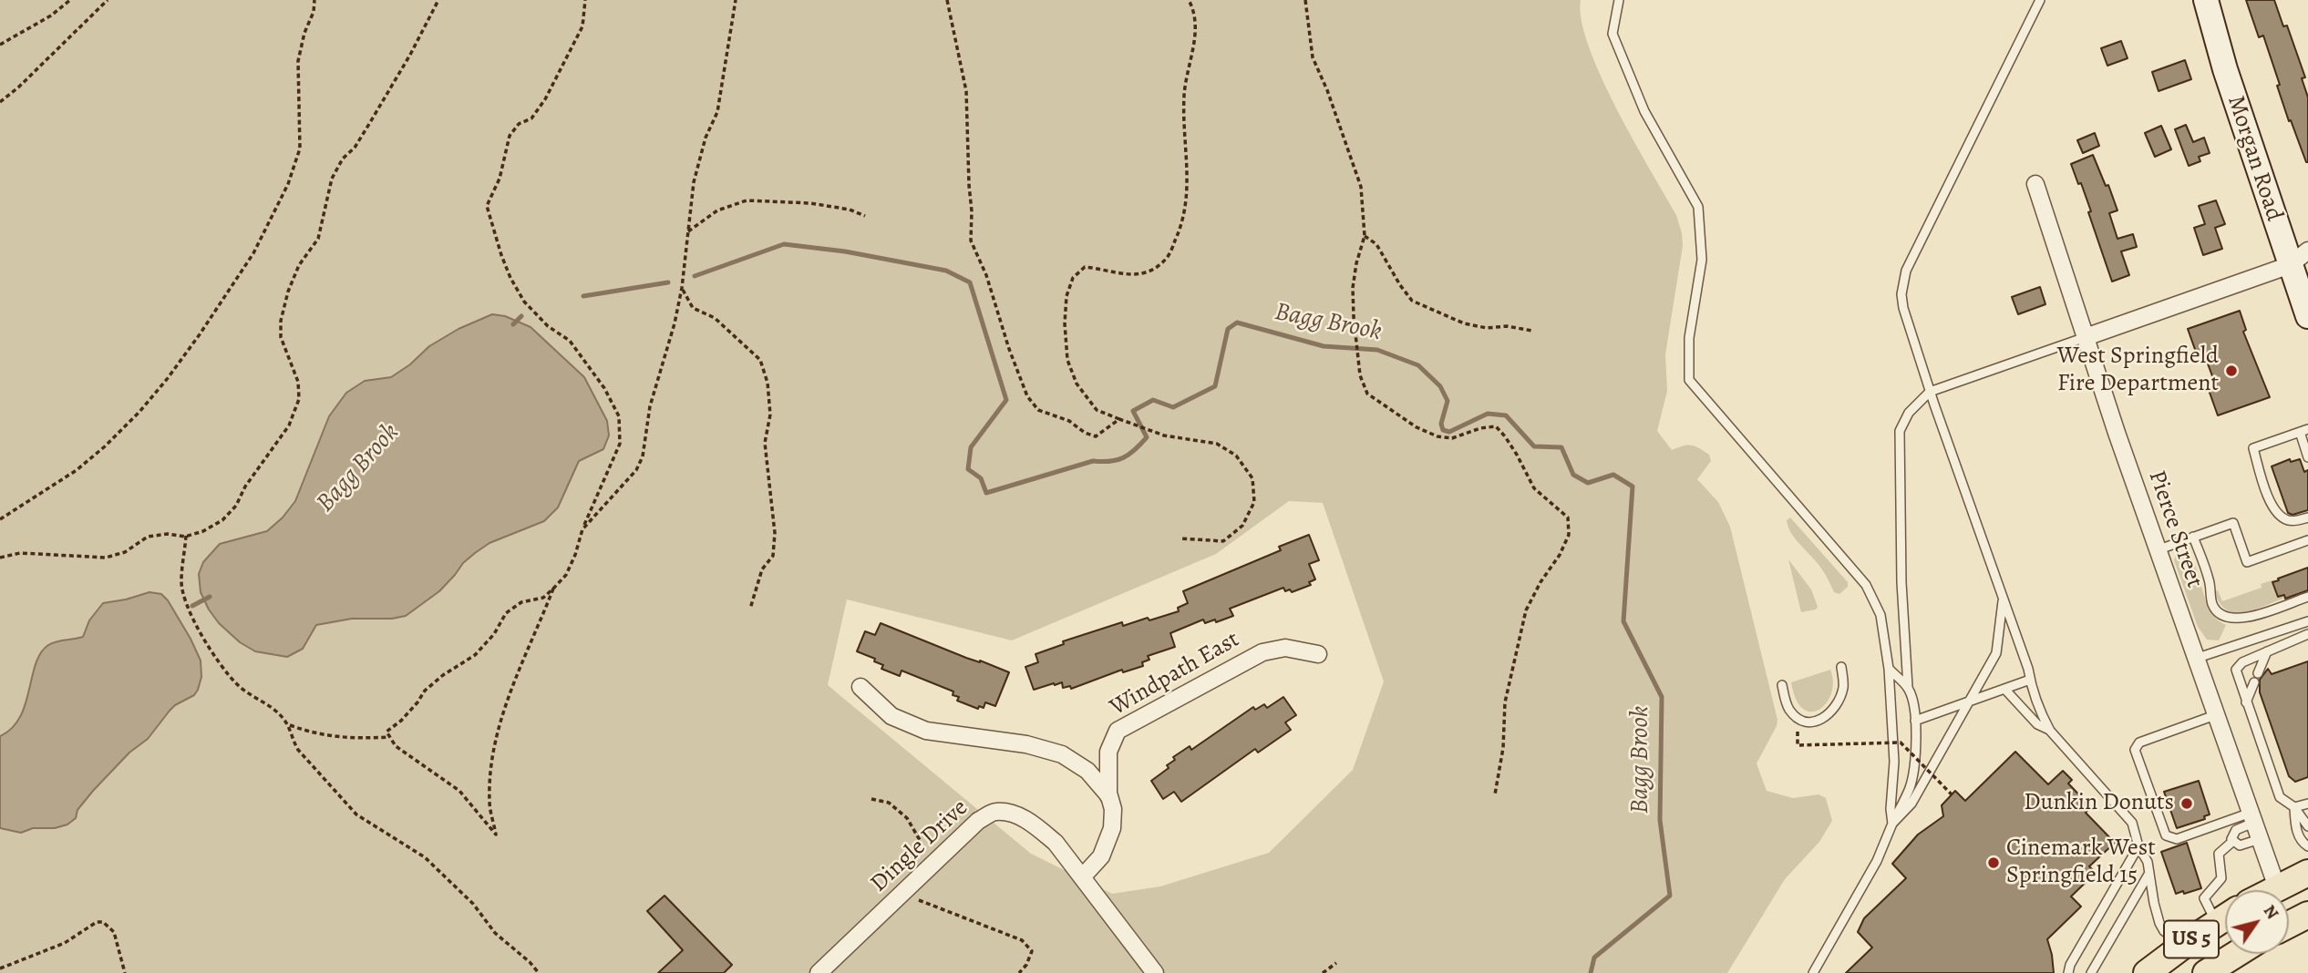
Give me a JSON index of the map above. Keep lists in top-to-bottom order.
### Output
{
  "streets": {
    "main road": ["Morgan Road", "US 5"],
    "street": ["Pierce Street", "Windpath East", "Dingle Drive"]
  },
  "crossings": [
    ["Pierce Street", "US 5"],
    ["Windpath East", "Dingle Drive"]
  ],
  "water": ["Bagg Brook"],
  "places": ["West Springfield Fire Department", "Dunkin Donuts", "Cinemark West Springfield 15"],
  "north": "top right"
}
